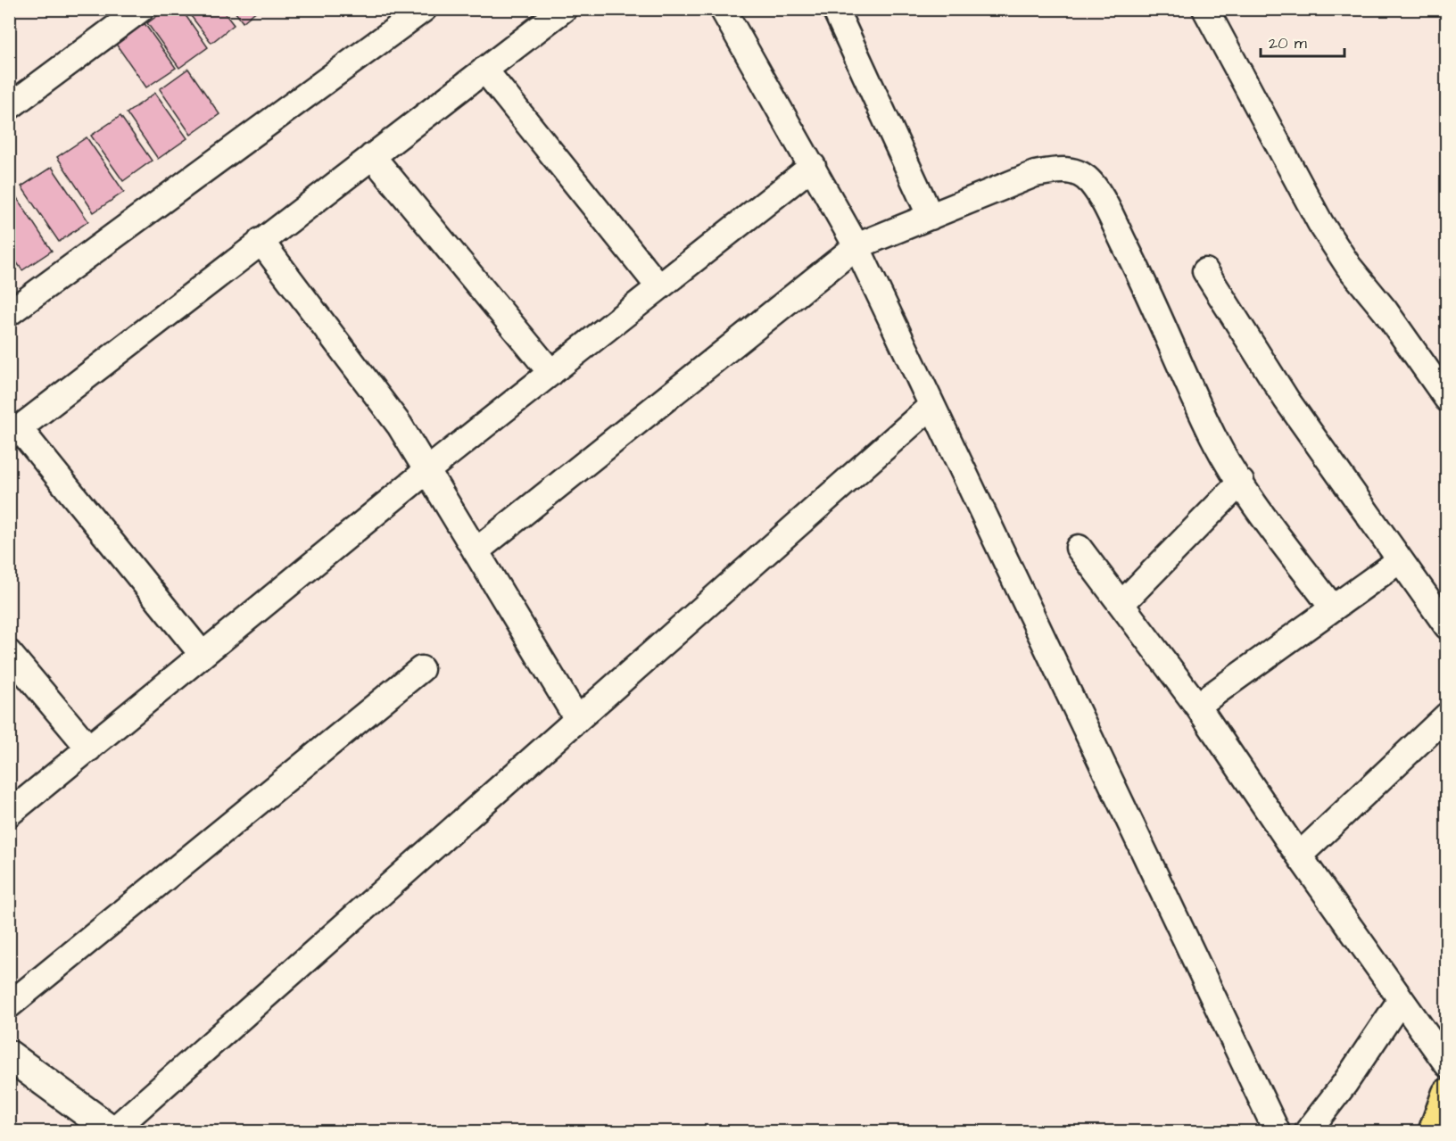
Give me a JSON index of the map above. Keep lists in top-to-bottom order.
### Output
{
  "scale_bar": "20 m"
}
